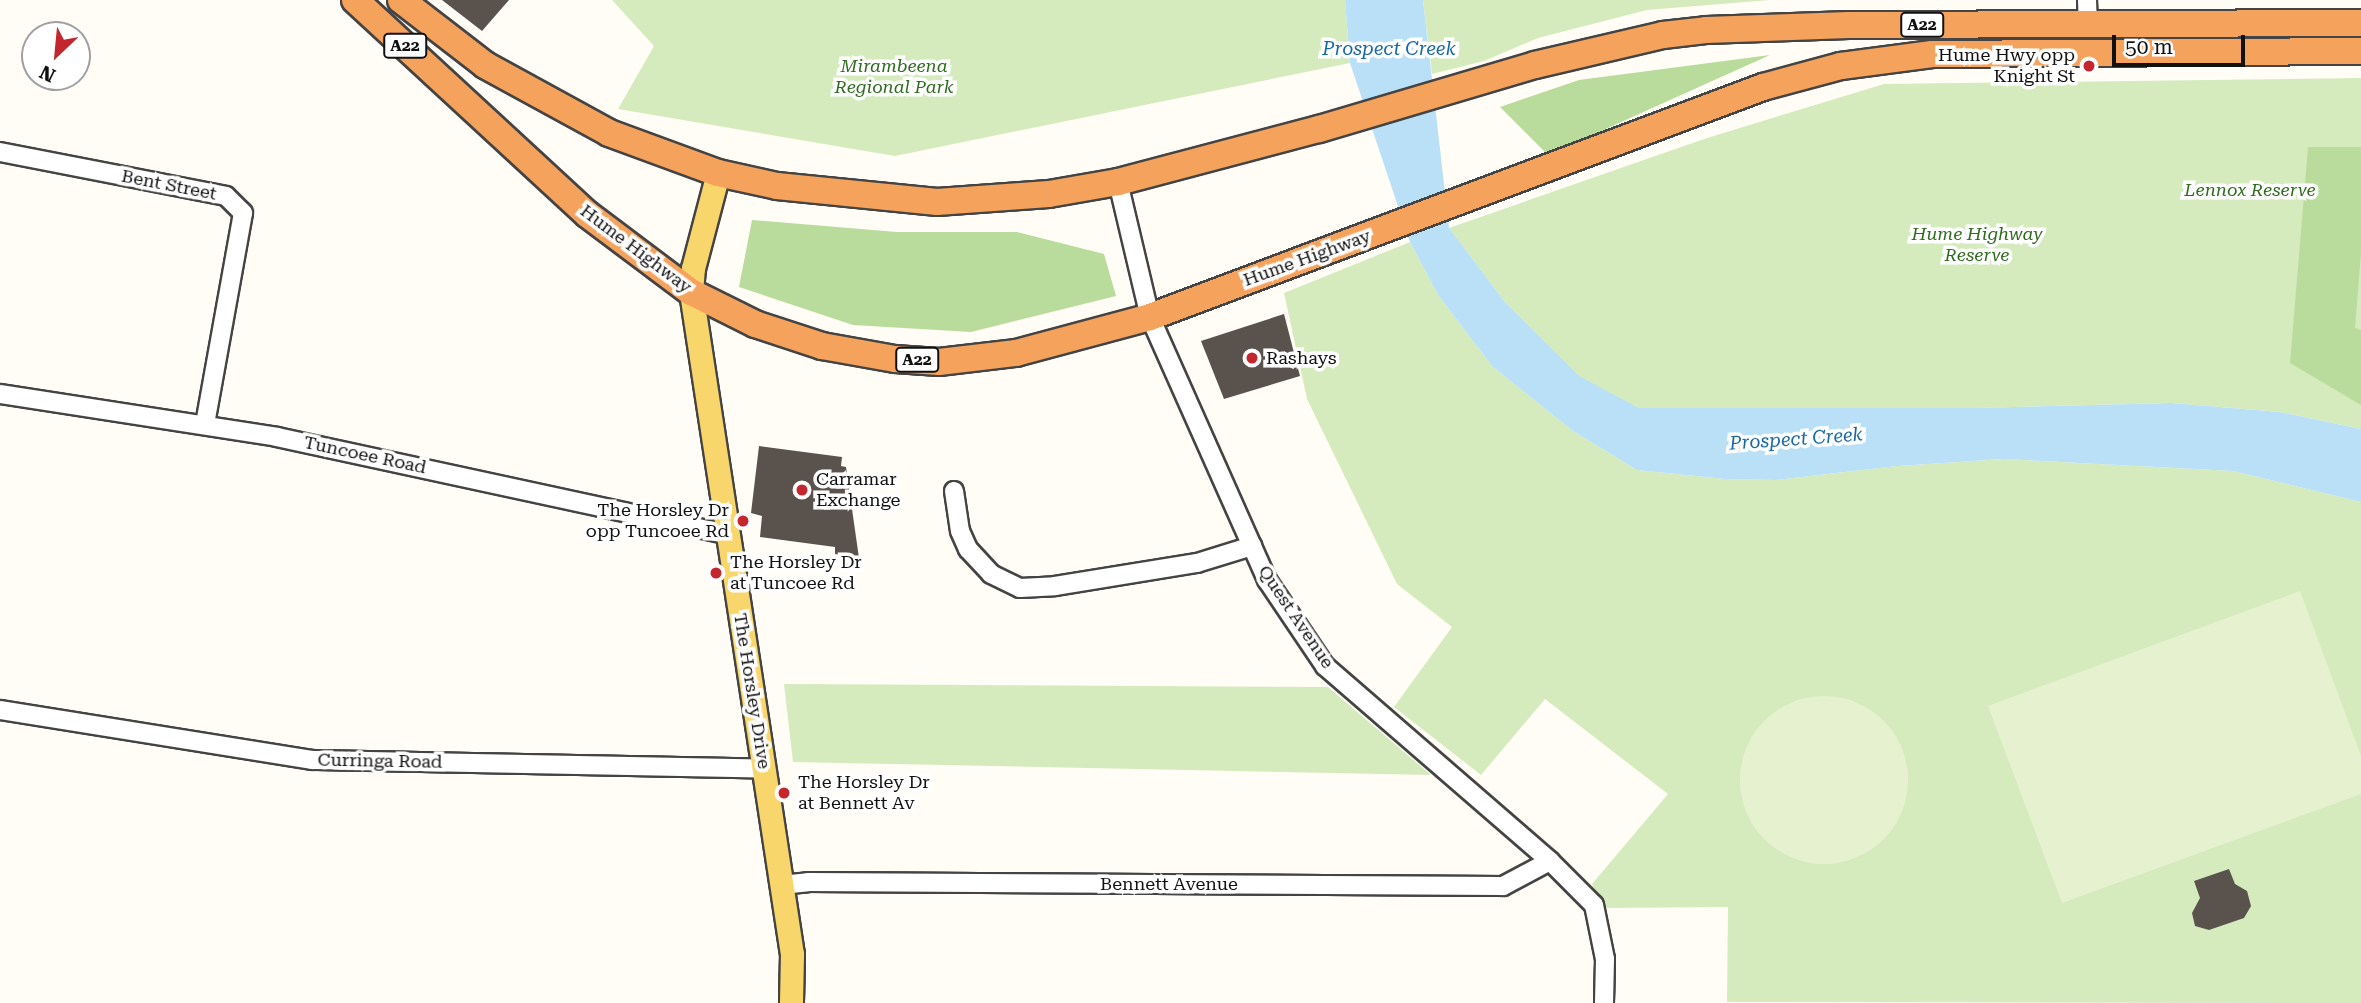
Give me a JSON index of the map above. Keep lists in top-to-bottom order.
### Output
{
  "streets": {
    "highway": ["A22", "Hume Highway"],
    "main road": ["The Horsley Drive"],
    "street": [
      "Bent Street",
      "Tuncoee Road",
      "Quest Avenue",
      "Curringa Road",
      "Bennett Avenue"
    ]
  },
  "crossings": [
    ["A22", "Quest Avenue"],
    ["A22", "The Horsley Drive"],
    ["Bent Street", "Tuncoee Road"],
    ["Hume Highway", "Quest Avenue"],
    ["Hume Highway", "The Horsley Drive"],
    ["Tuncoee Road", "The Horsley Drive"],
    ["Quest Avenue", "Bennett Avenue"],
    ["The Horsley Drive", "Curringa Road"],
    ["The Horsley Drive", "Bennett Avenue"]
  ],
  "water": ["Prospect Creek"],
  "parks": ["Mirambeena Regional Park", "Lennox Reserve", "Hume Highway Reserve"],
  "places": [
    "Hume Hwy opp Knight St",
    "Rashays",
    "Carramar Exchange",
    "The Horsley Dr opp Tuncoee Rd",
    "The Horsley Dr at Tuncoee Rd",
    "The Horsley Dr at Bennett Av"
  ],
  "scale_bar": "50 m",
  "north": "bottom left"
}
